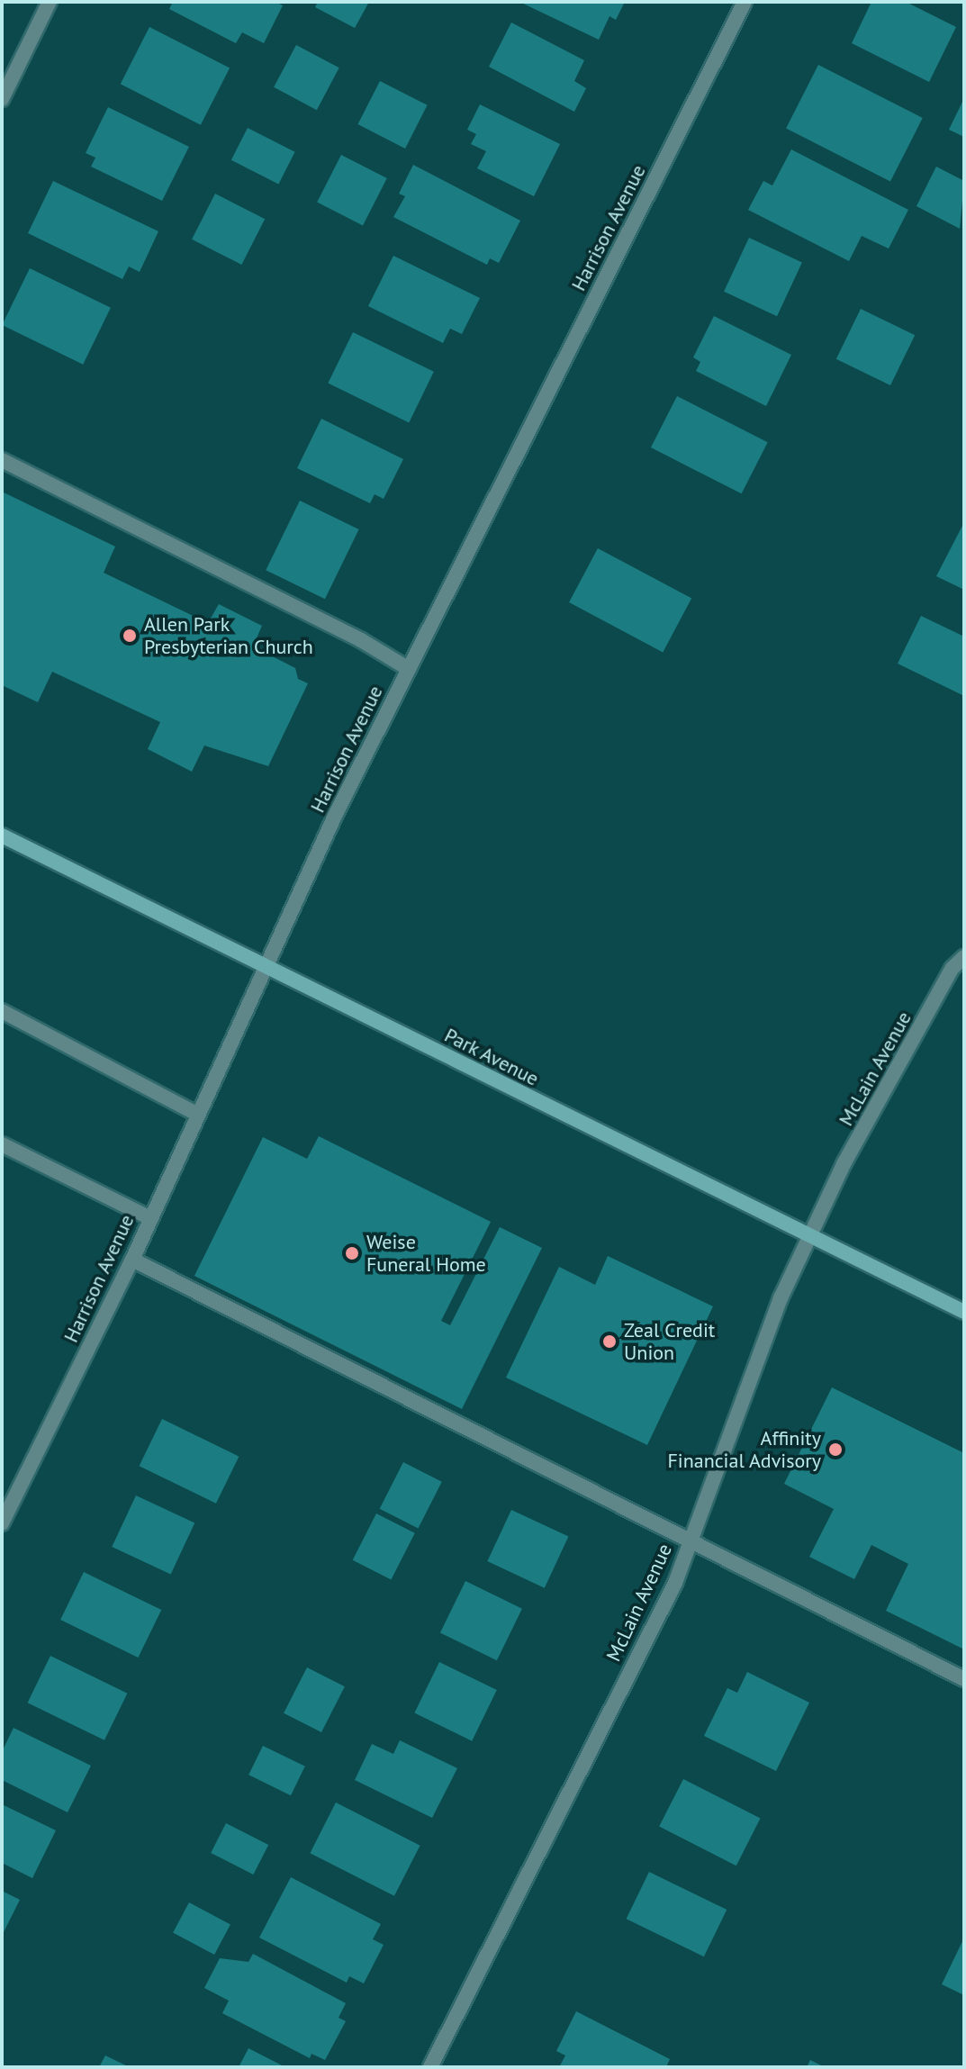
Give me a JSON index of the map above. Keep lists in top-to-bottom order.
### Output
{
  "streets": {
    "street": ["Harrison Avenue", "Park Avenue", "McLain Avenue"]
  },
  "crossings": [
    ["Harrison Avenue", "Park Avenue"],
    ["Park Avenue", "McLain Avenue"]
  ],
  "places": [
    "Allen Park Presbyterian Church",
    "Weise Funeral Home",
    "Zeal Credit Union",
    "Affinity Financial Advisory"
  ]
}
